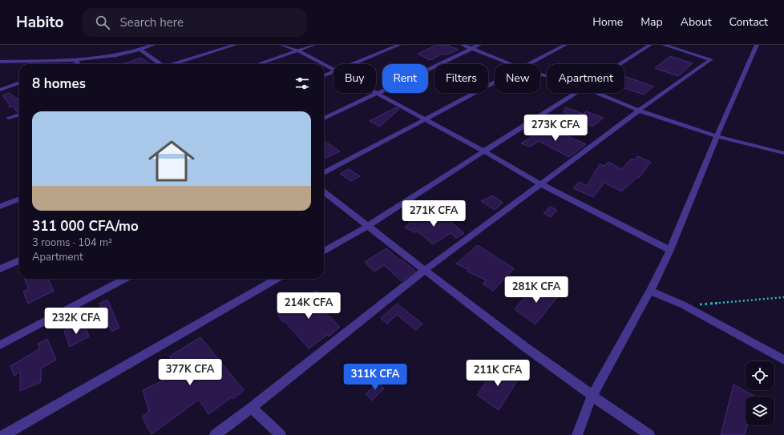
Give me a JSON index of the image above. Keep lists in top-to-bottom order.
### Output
{
  "page": {
    "header": "Habito",
    "search": "Search here",
    "nav": [
      "Home",
      "Map",
      "About",
      "Contact"
    ],
    "chip": [
      "Buy",
      "Rent",
      "Filters",
      "New",
      "Apartment"
    ],
    "heading": "8 homes",
    "list": [
      {
        "name": "311 000 CFA/mo",
        "note": "3 rooms · 104 m² · Apartment"
      }
    ],
    "price": [
      "273K CFA",
      "271K CFA",
      "281K CFA",
      "214K CFA",
      "232K CFA",
      "377K CFA",
      "211K CFA",
      "311K CFA"
    ]
  }
}
